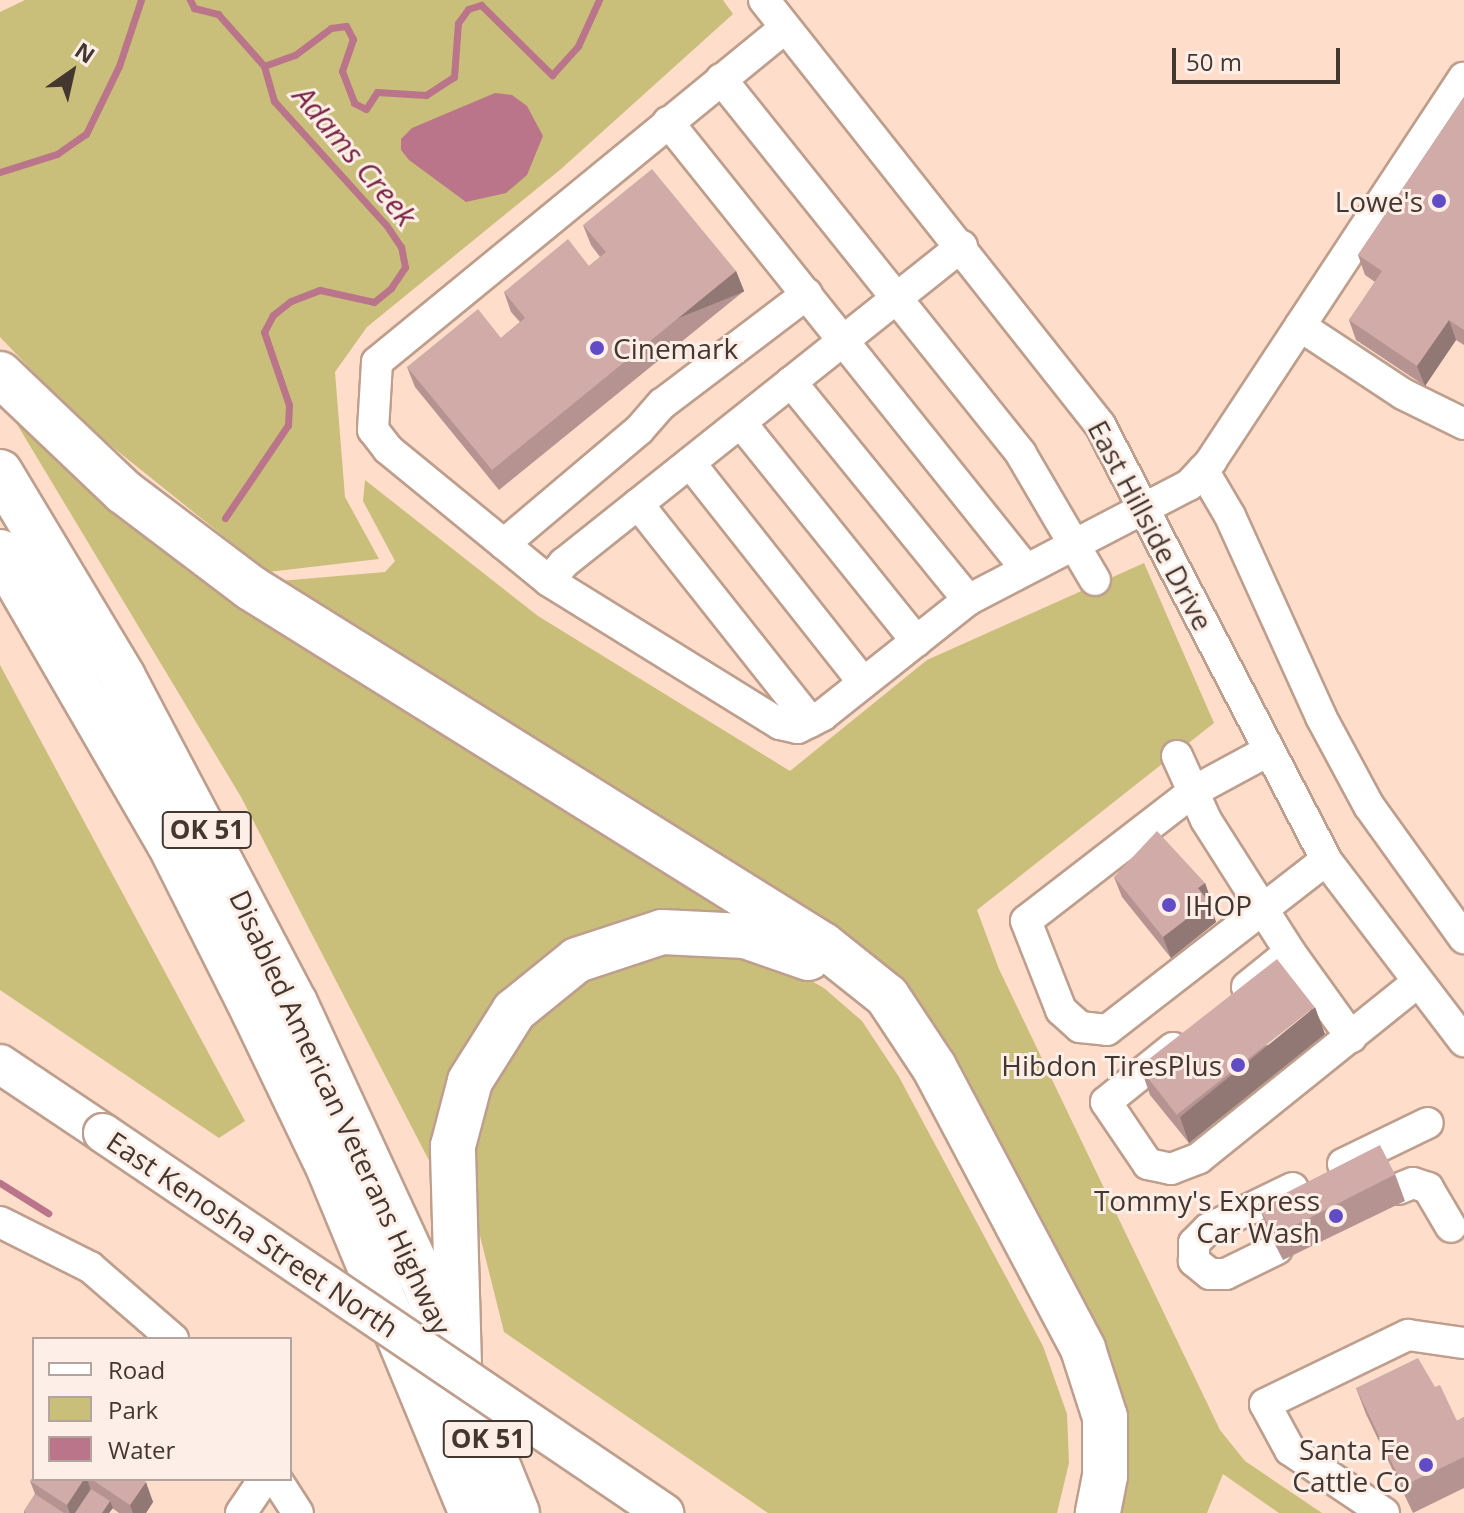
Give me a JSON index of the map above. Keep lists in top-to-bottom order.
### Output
{
  "streets": {
    "highway": ["OK 51", "Disabled American Veterans Highway"],
    "main road": ["East Kenosha Street North"],
    "street": ["East Hillside Drive"]
  },
  "water": ["Adams Creek"],
  "places": [
    "Lowe's",
    "Cinemark",
    "IHOP",
    "Hibdon TiresPlus",
    "Tommy's Express Car Wash",
    "Santa Fe Cattle Co"
  ],
  "legend": ["Road", "Park", "Water"],
  "scale_bar": "50 m",
  "north": "top right"
}
